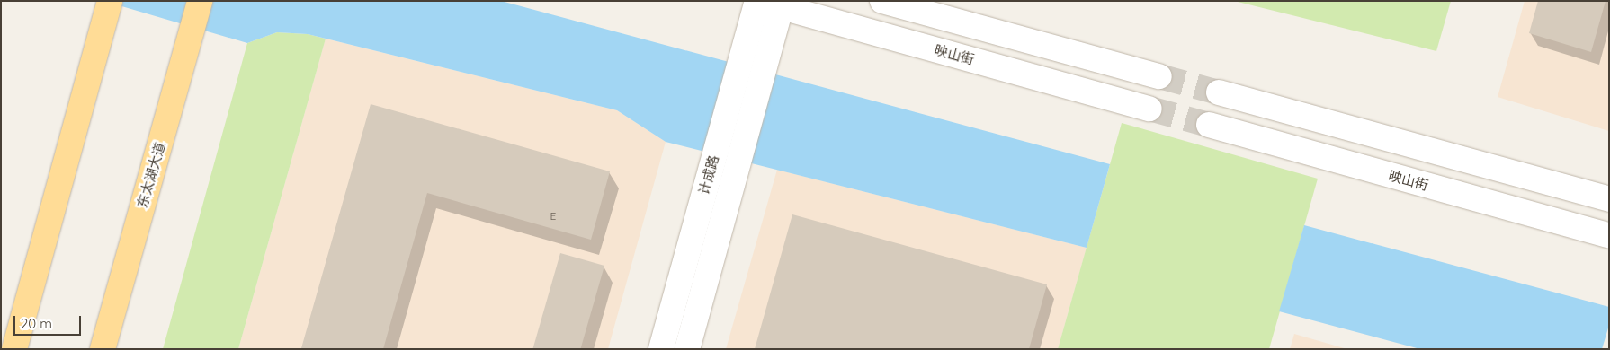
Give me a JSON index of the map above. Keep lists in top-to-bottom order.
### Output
{
  "streets": {
    "main road": ["东太湖大道"],
    "street": ["映山街", "计成路"]
  },
  "crossings": [
    ["映山街", "计成路"]
  ],
  "house_numbers": ["E"],
  "scale_bar": "20 m"
}
